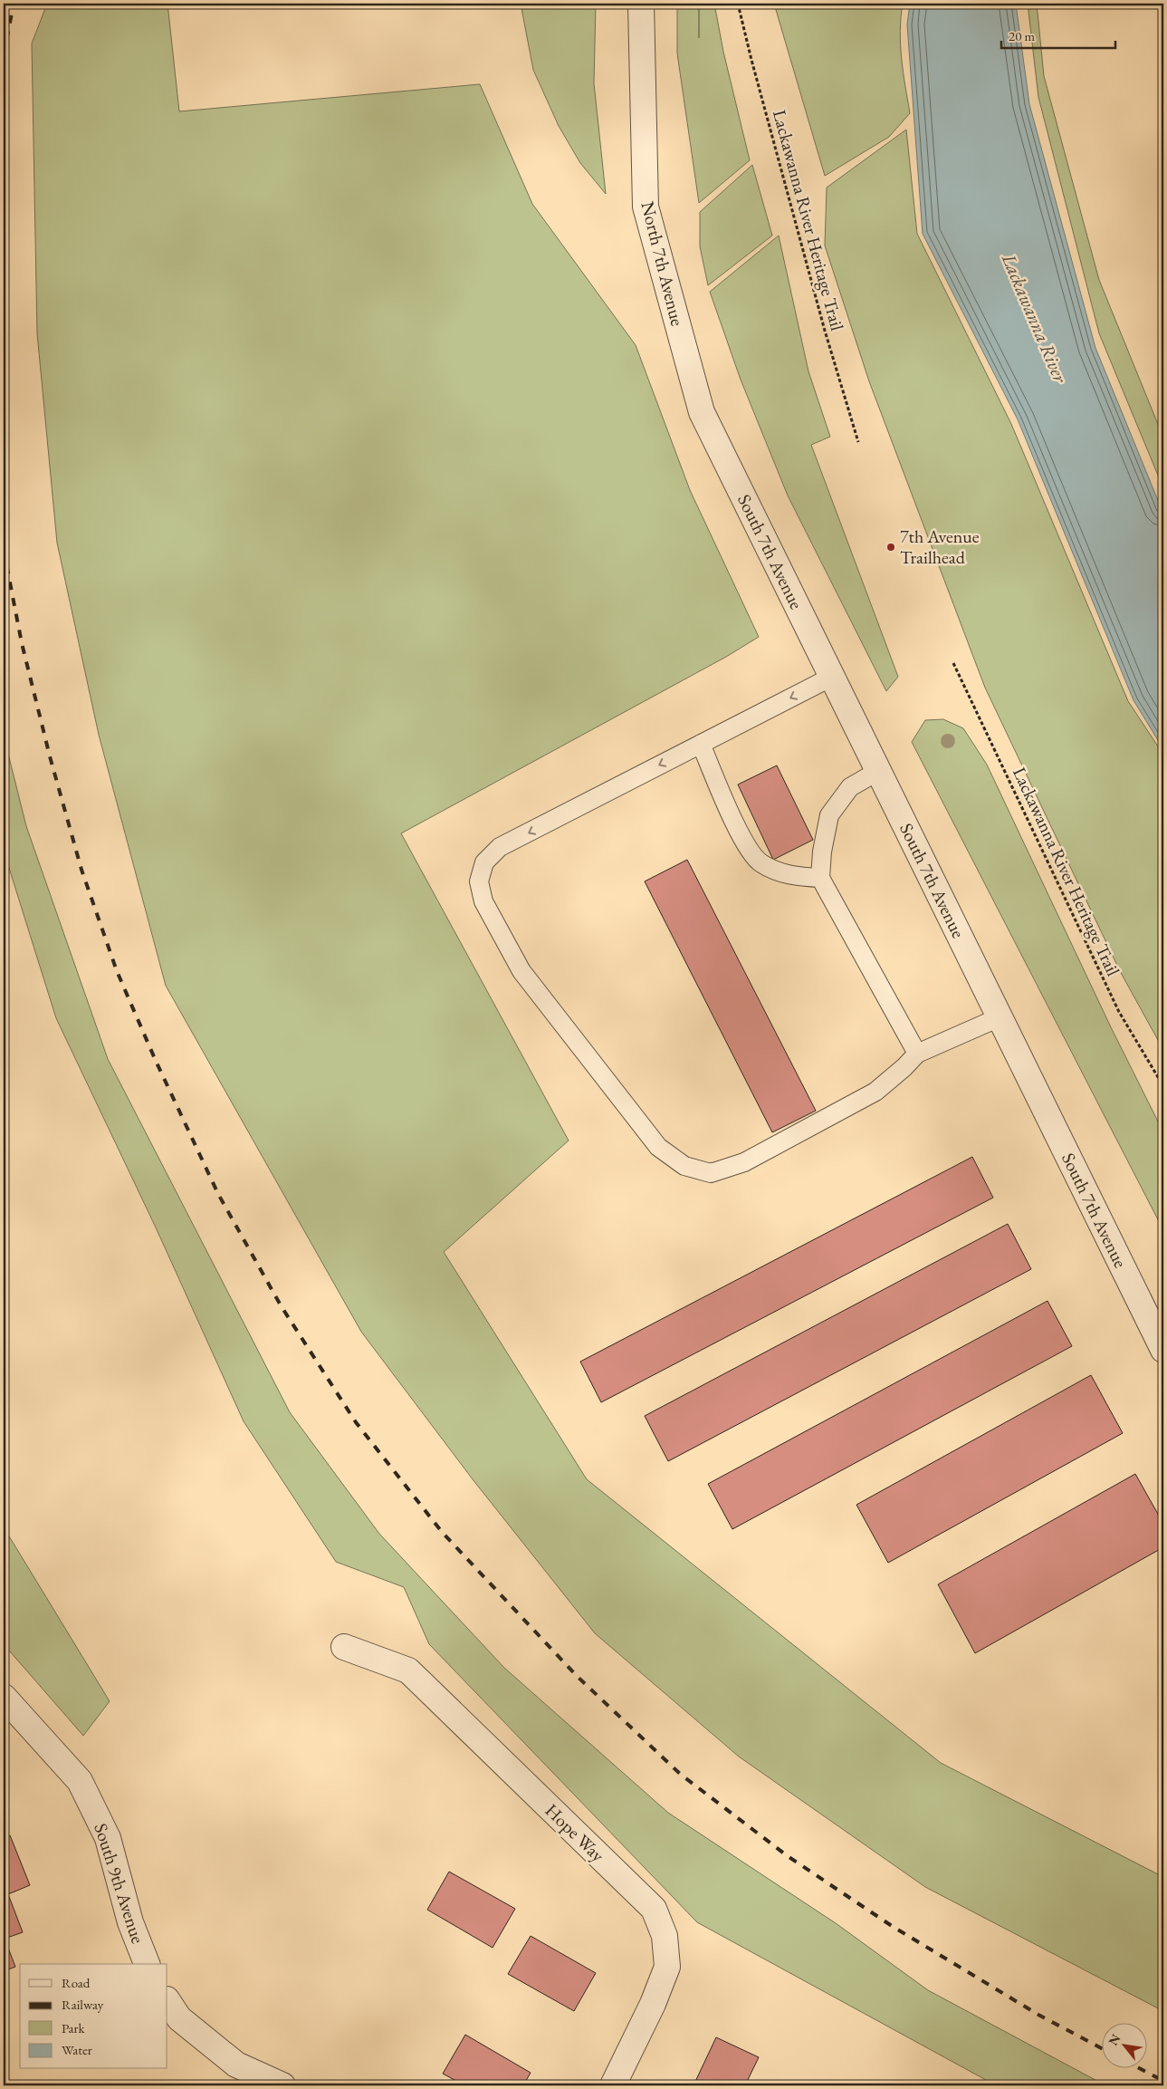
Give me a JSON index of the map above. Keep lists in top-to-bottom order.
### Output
{
  "streets": {
    "street": [
      "North 7th Avenue",
      "South 7th Avenue",
      "Hope Way",
      "South 9th Avenue"
    ],
    "path": ["Lackawanna River Heritage Trail"]
  },
  "crossings": [
    ["North 7th Avenue", "South 7th Avenue"]
  ],
  "water": ["Lackawanna River"],
  "places": ["7th Avenue Trailhead"],
  "legend": [
    "Road",
    "Railway",
    "Park",
    "Water"
  ],
  "scale_bar": "20 m",
  "north": "top left"
}
